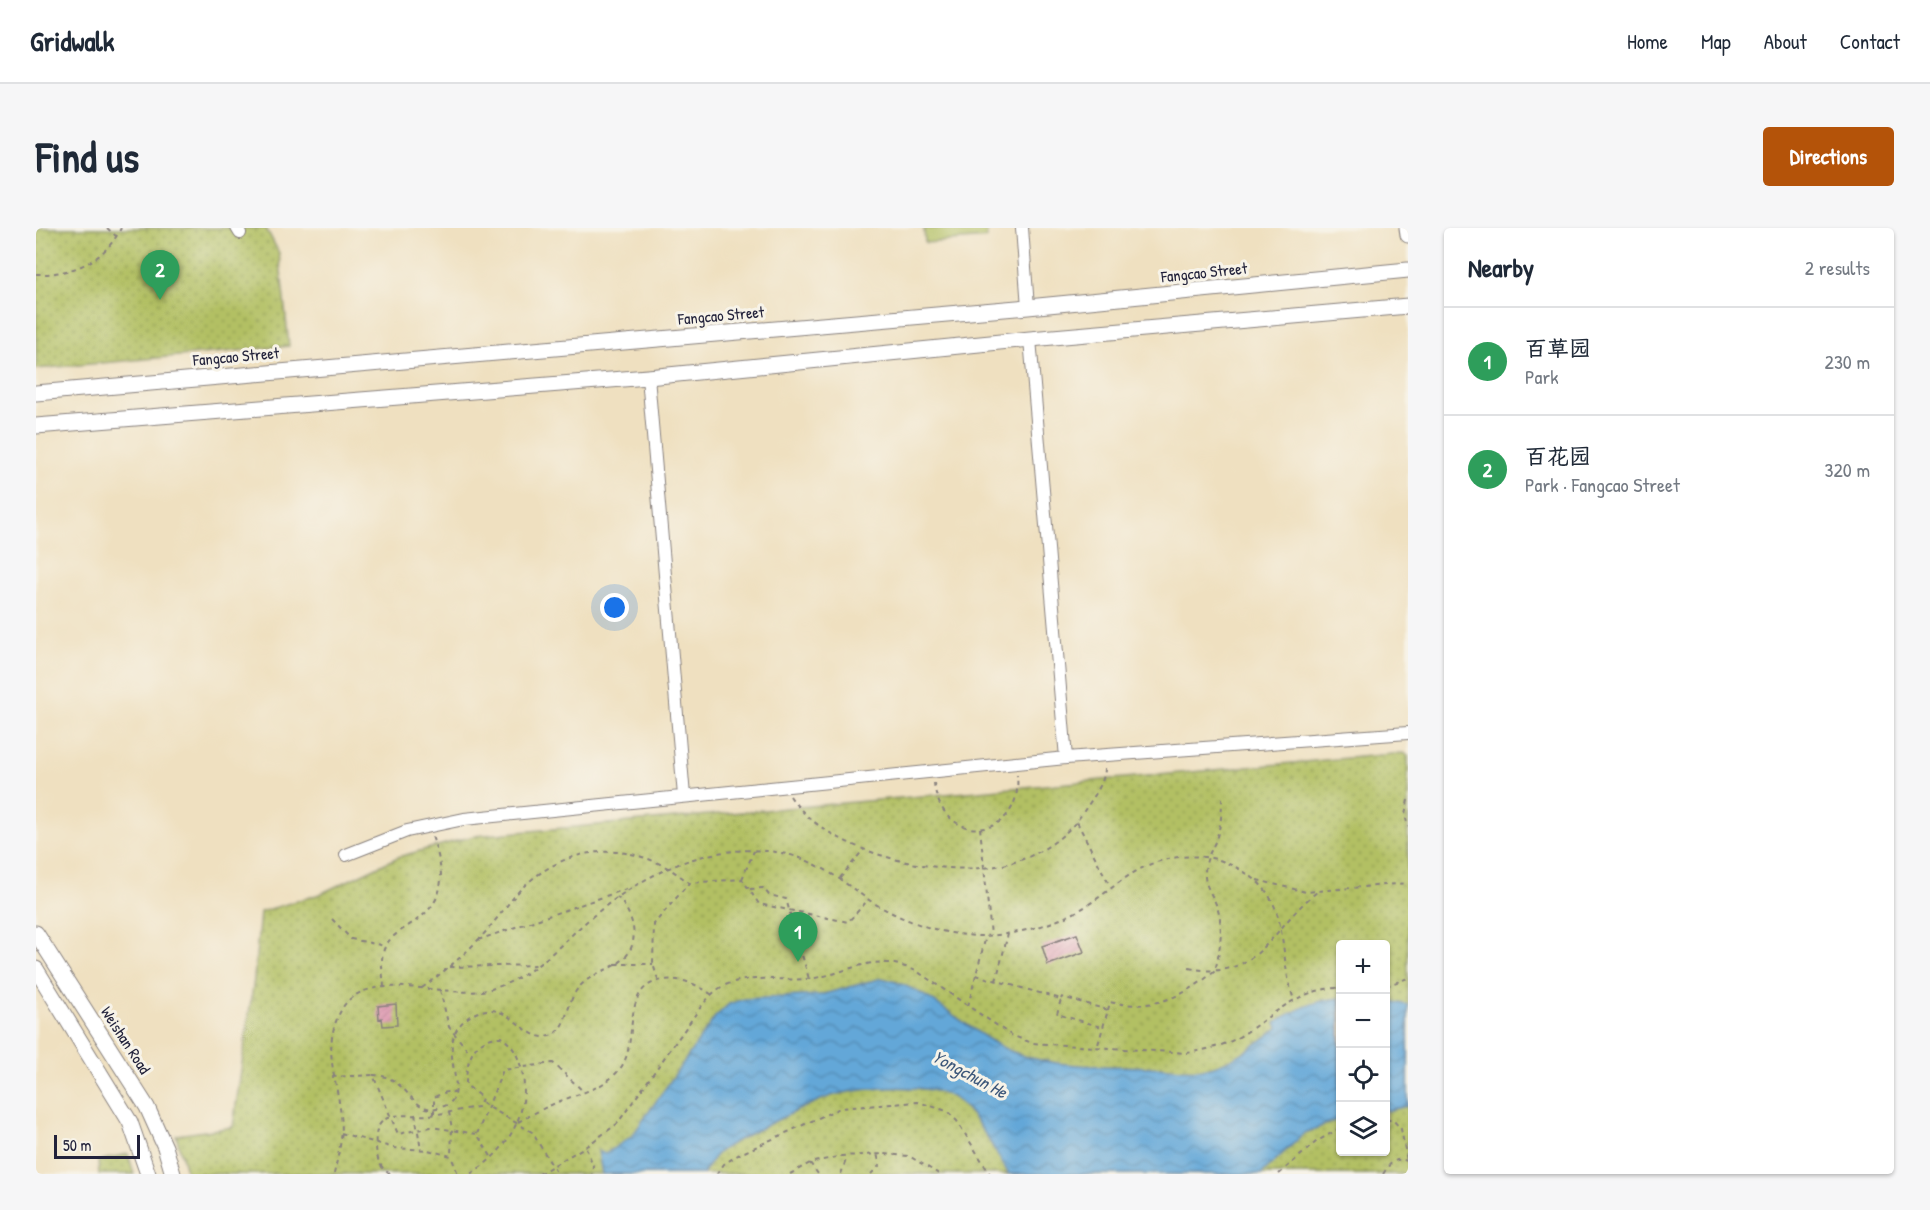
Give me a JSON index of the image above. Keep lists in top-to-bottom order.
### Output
{
  "streets": {
    "main road": ["Fangcao Street", "Weishan Road"]
  },
  "water": ["Yongchun He"],
  "scale_bar": "50 m",
  "page": {
    "header": "Gridwalk",
    "nav": [
      "Home",
      "Map",
      "About",
      "Contact"
    ],
    "buttons": "Directions",
    "title": "Find us",
    "heading": ["Nearby", "2 results"],
    "pins": ["2", "1"],
    "list": [
      {
        "mark": "1",
        "name": "百草园",
        "note": "Park",
        "value": "230 m"
      },
      {
        "mark": "2",
        "name": "百花园",
        "note": "Park · Fangcao Street",
        "value": "320 m"
      }
    ],
    "map_buttons": ["+", "−"],
    "scale": "50 m"
  }
}
